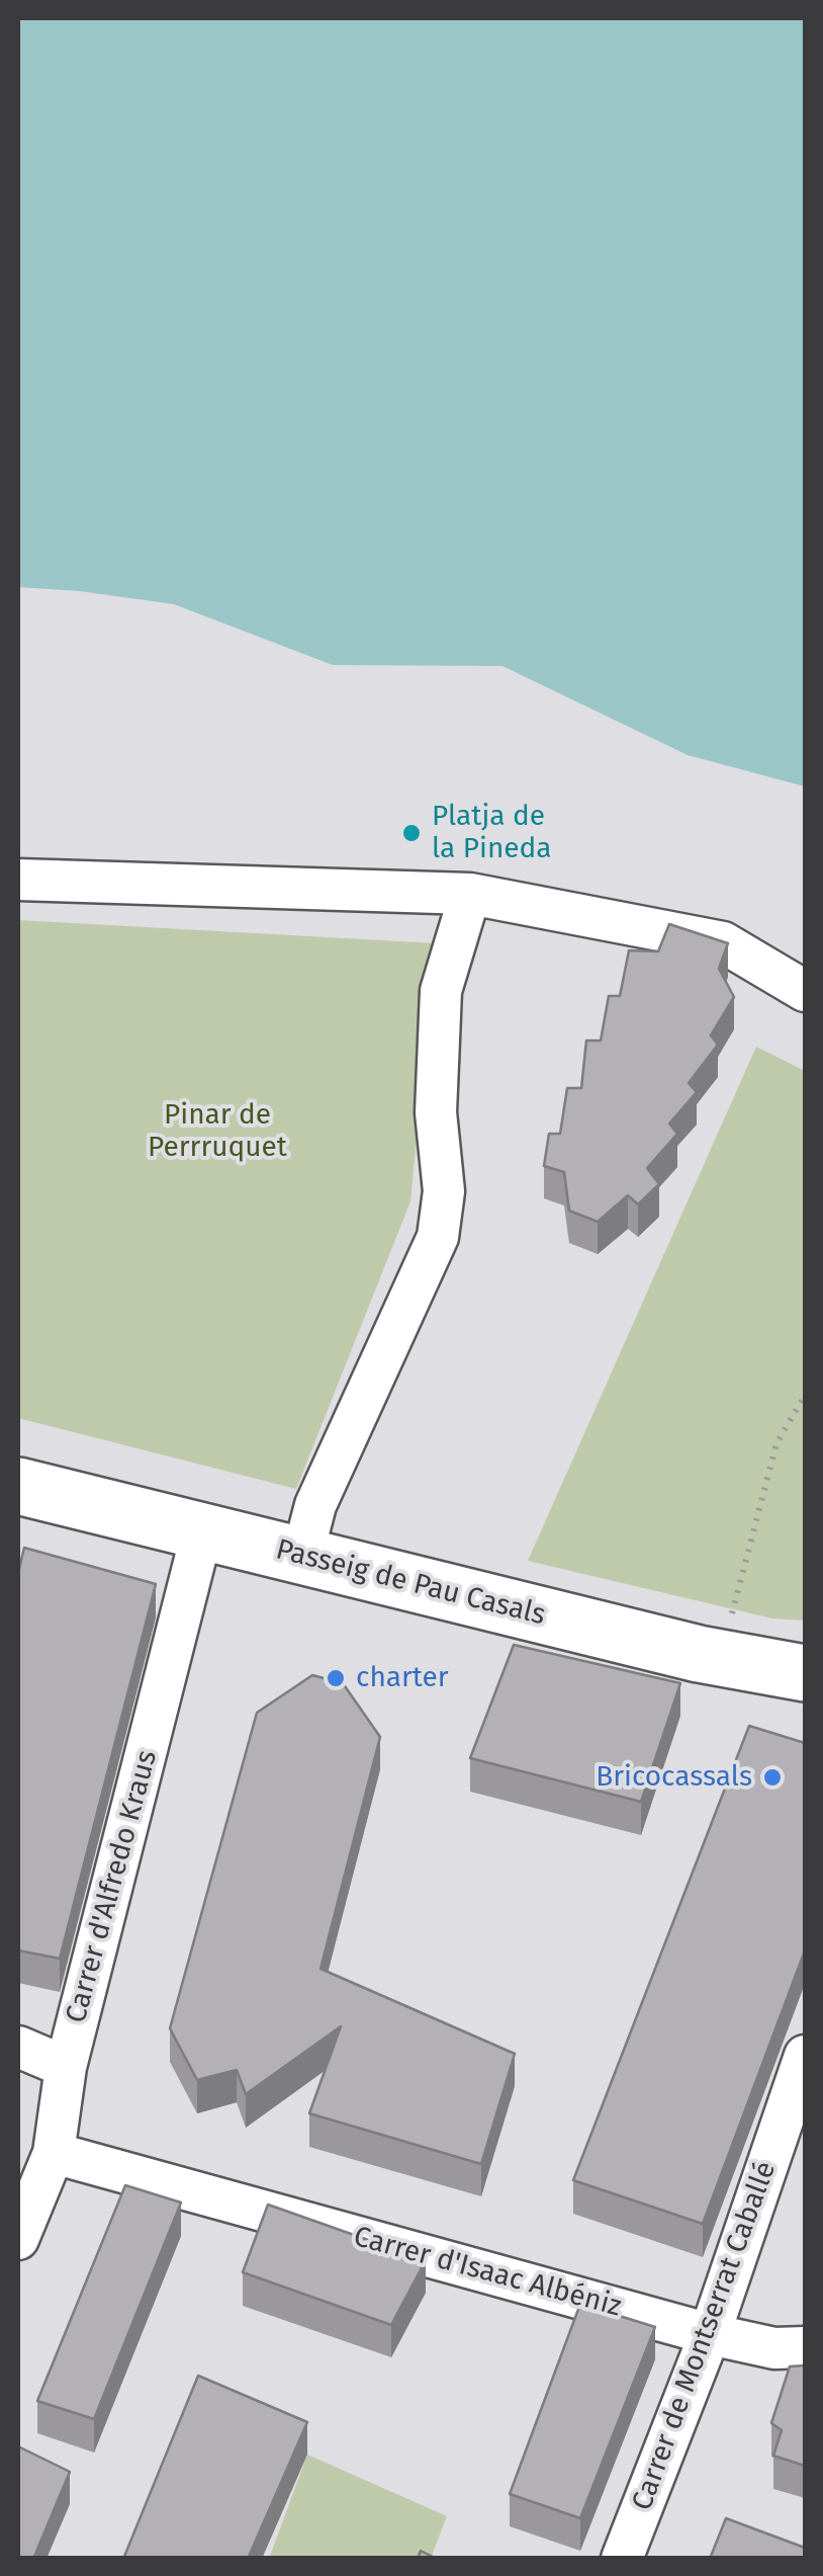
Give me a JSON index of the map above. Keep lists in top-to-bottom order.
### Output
{
  "streets": {
    "street": [
      "Passeig de Pau Casals",
      "Carrer d'Alfredo Kraus",
      "Carrer d'Isaac Albéniz",
      "Carrer de Montserrat Caballé"
    ]
  },
  "crossings": [
    ["Passeig de Pau Casals", "Carrer d'Alfredo Kraus"],
    ["Carrer d'Alfredo Kraus", "Carrer d'Isaac Albéniz"],
    ["Carrer d'Isaac Albéniz", "Carrer de Montserrat Caballé"]
  ],
  "parks": ["Pinar de Perrruquet"],
  "places": ["Platja de la Pineda", "charter", "Bricocassals"]
}
